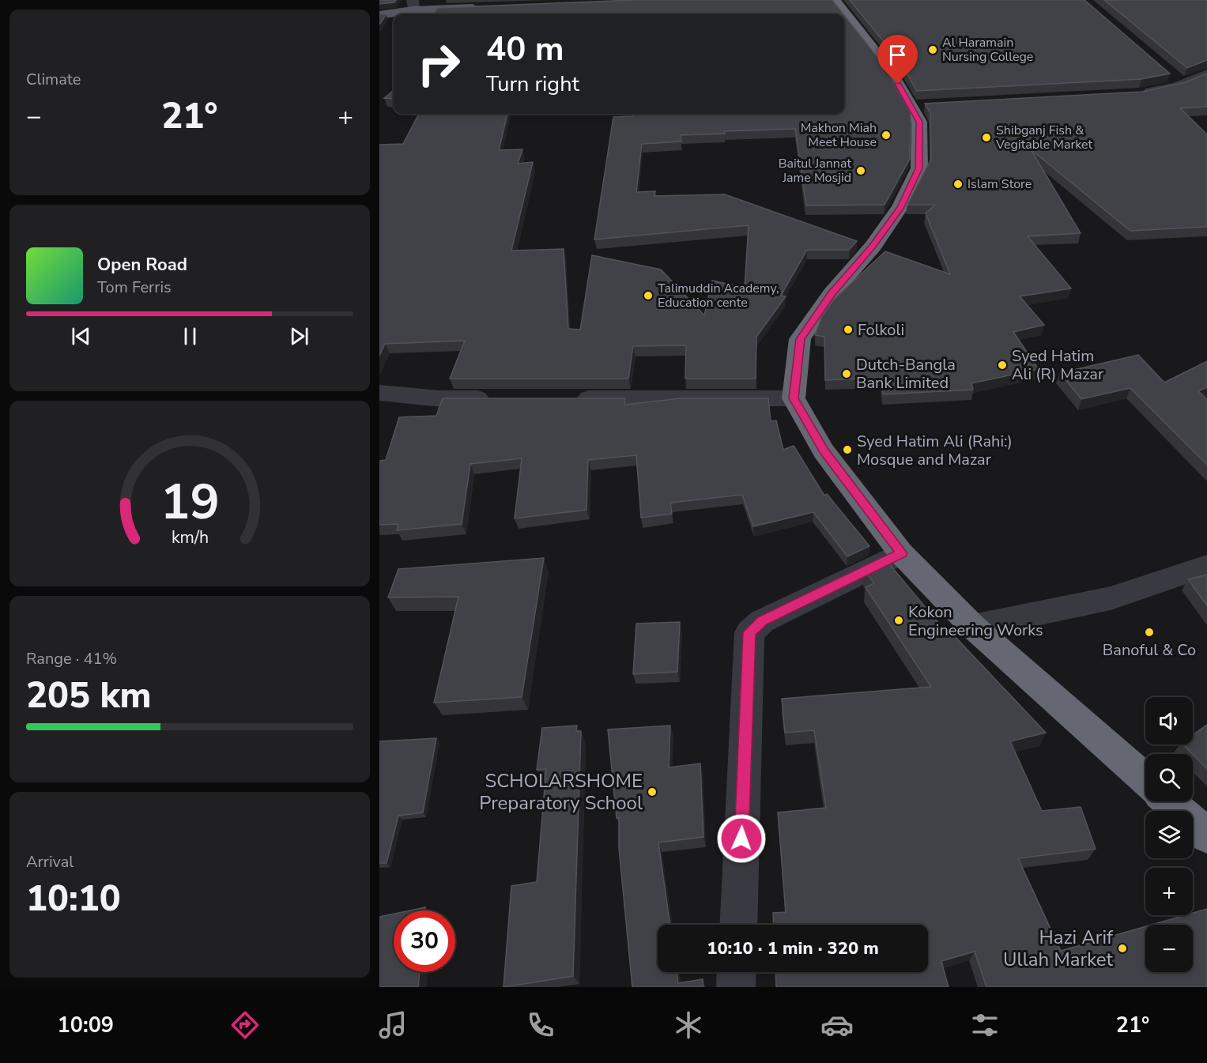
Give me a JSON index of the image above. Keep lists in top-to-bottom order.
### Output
{
  "places": [
    "Al Haramain Nursing College",
    "Makhon Miah Meet House",
    "Shibganj Fish & Vegitable Market",
    "Baitul Jannat Jame Mosjid",
    "Islam Store",
    "Talimuddin Academy, Education cente",
    "Folkoli",
    "Syed Hatim Ali (R) Mazar",
    "Dutch-Bangla Bank Limited",
    "Syed Hatim Ali (Rahi:) Mosque and Mazar",
    "Kokon Engineering Works",
    "Banoful & Co",
    "SCHOLARSHOME Preparatory School",
    "Hazi Arif Ullah Market"
  ],
  "page": {
    "tile": [
      "Climate",
      ["Range · 41%", "205 km"],
      ["Arrival", "10:10"]
    ],
    "turn": ["40 m", "Turn right"],
    "heat": ["−", "21°", "+"],
    "song": ["Open Road", "Tom Ferris"],
    "map_buttons": ["+", "−"],
    "limit": "30",
    "trip": "10:10 · 1 min · 320 m",
    "tabs": ["10:09", "21°"],
    "gauge": ["19", "km/h"]
  }
}
